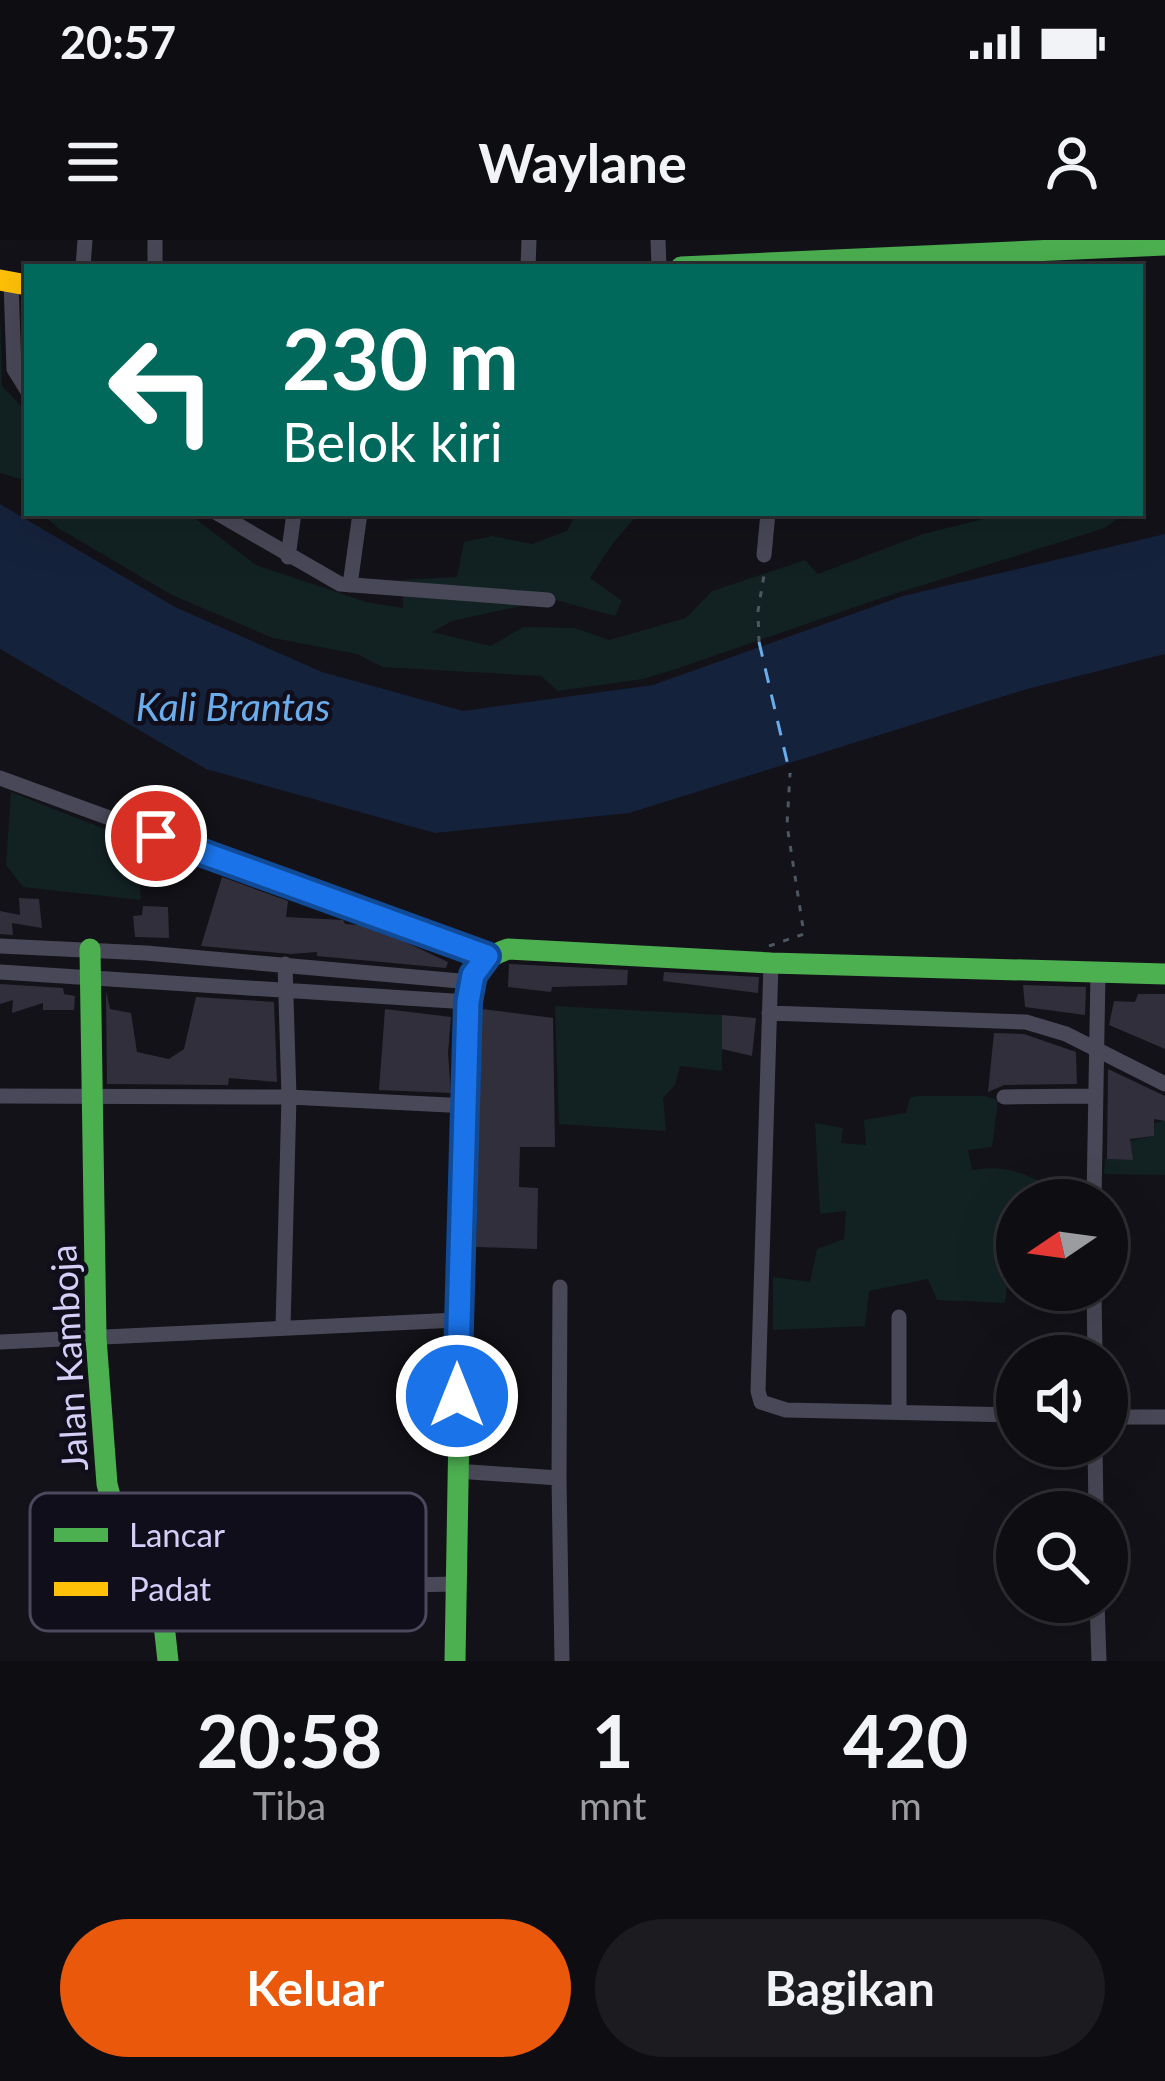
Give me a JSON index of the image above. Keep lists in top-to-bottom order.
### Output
{
  "streets": {
    "main road": ["Jalan Kamboja"]
  },
  "water": ["Kali Brantas"],
  "legend": ["Lancar", "Padat"],
  "north": "left",
  "page": {
    "status": "20:57",
    "header": "Waylane",
    "turn": ["230 m", "Belok kiri"],
    "eta": [
      "20:58",
      "Tiba",
      "1",
      "mnt",
      "420",
      "m"
    ],
    "buttons": ["Keluar", "Bagikan"]
  }
}
